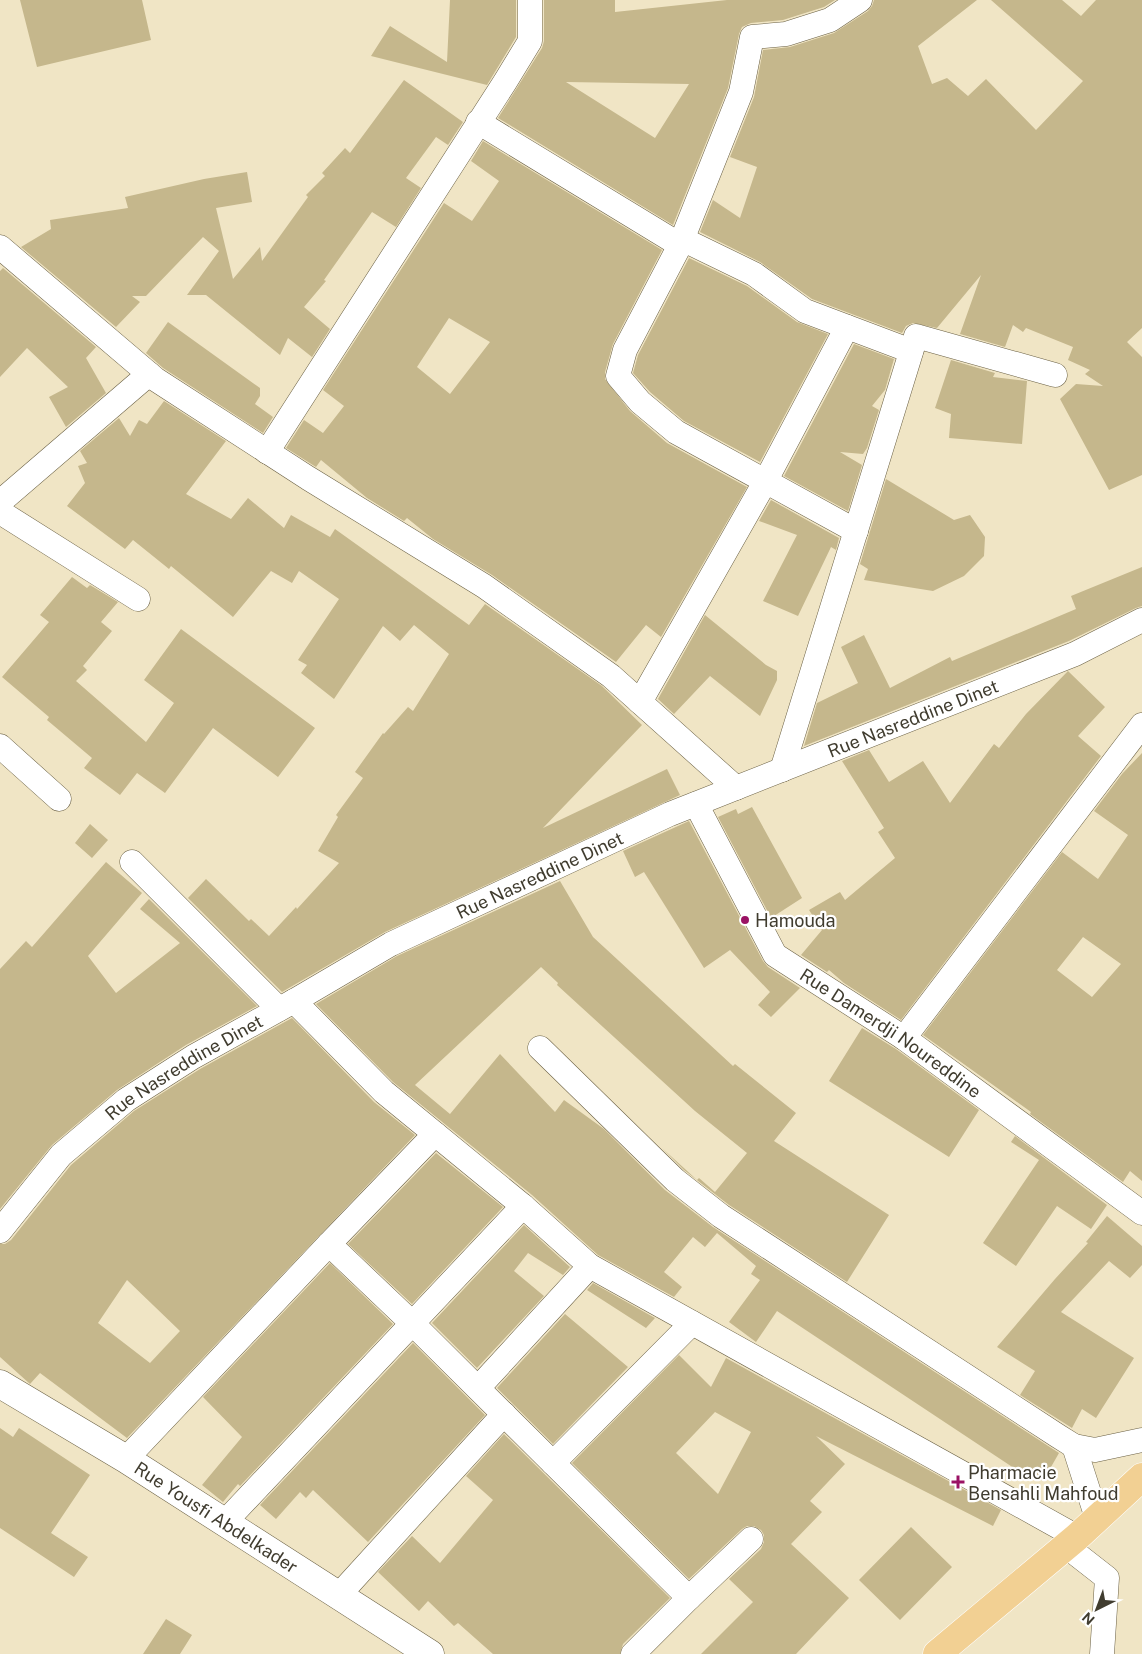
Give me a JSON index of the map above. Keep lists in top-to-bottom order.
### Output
{
  "streets": {
    "main road": ["Rue Yousfi Abdelkader"],
    "street": ["Rue Nasreddine Dinet", "Rue Damerdji Noureddine"]
  },
  "crossings": [
    ["Rue Nasreddine Dinet", "Rue Damerdji Noureddine"]
  ],
  "places": {
    "other": ["Hamouda"],
    "health": ["Pharmacie Bensahli Mahfoud"]
  },
  "north": "bottom left"
}
